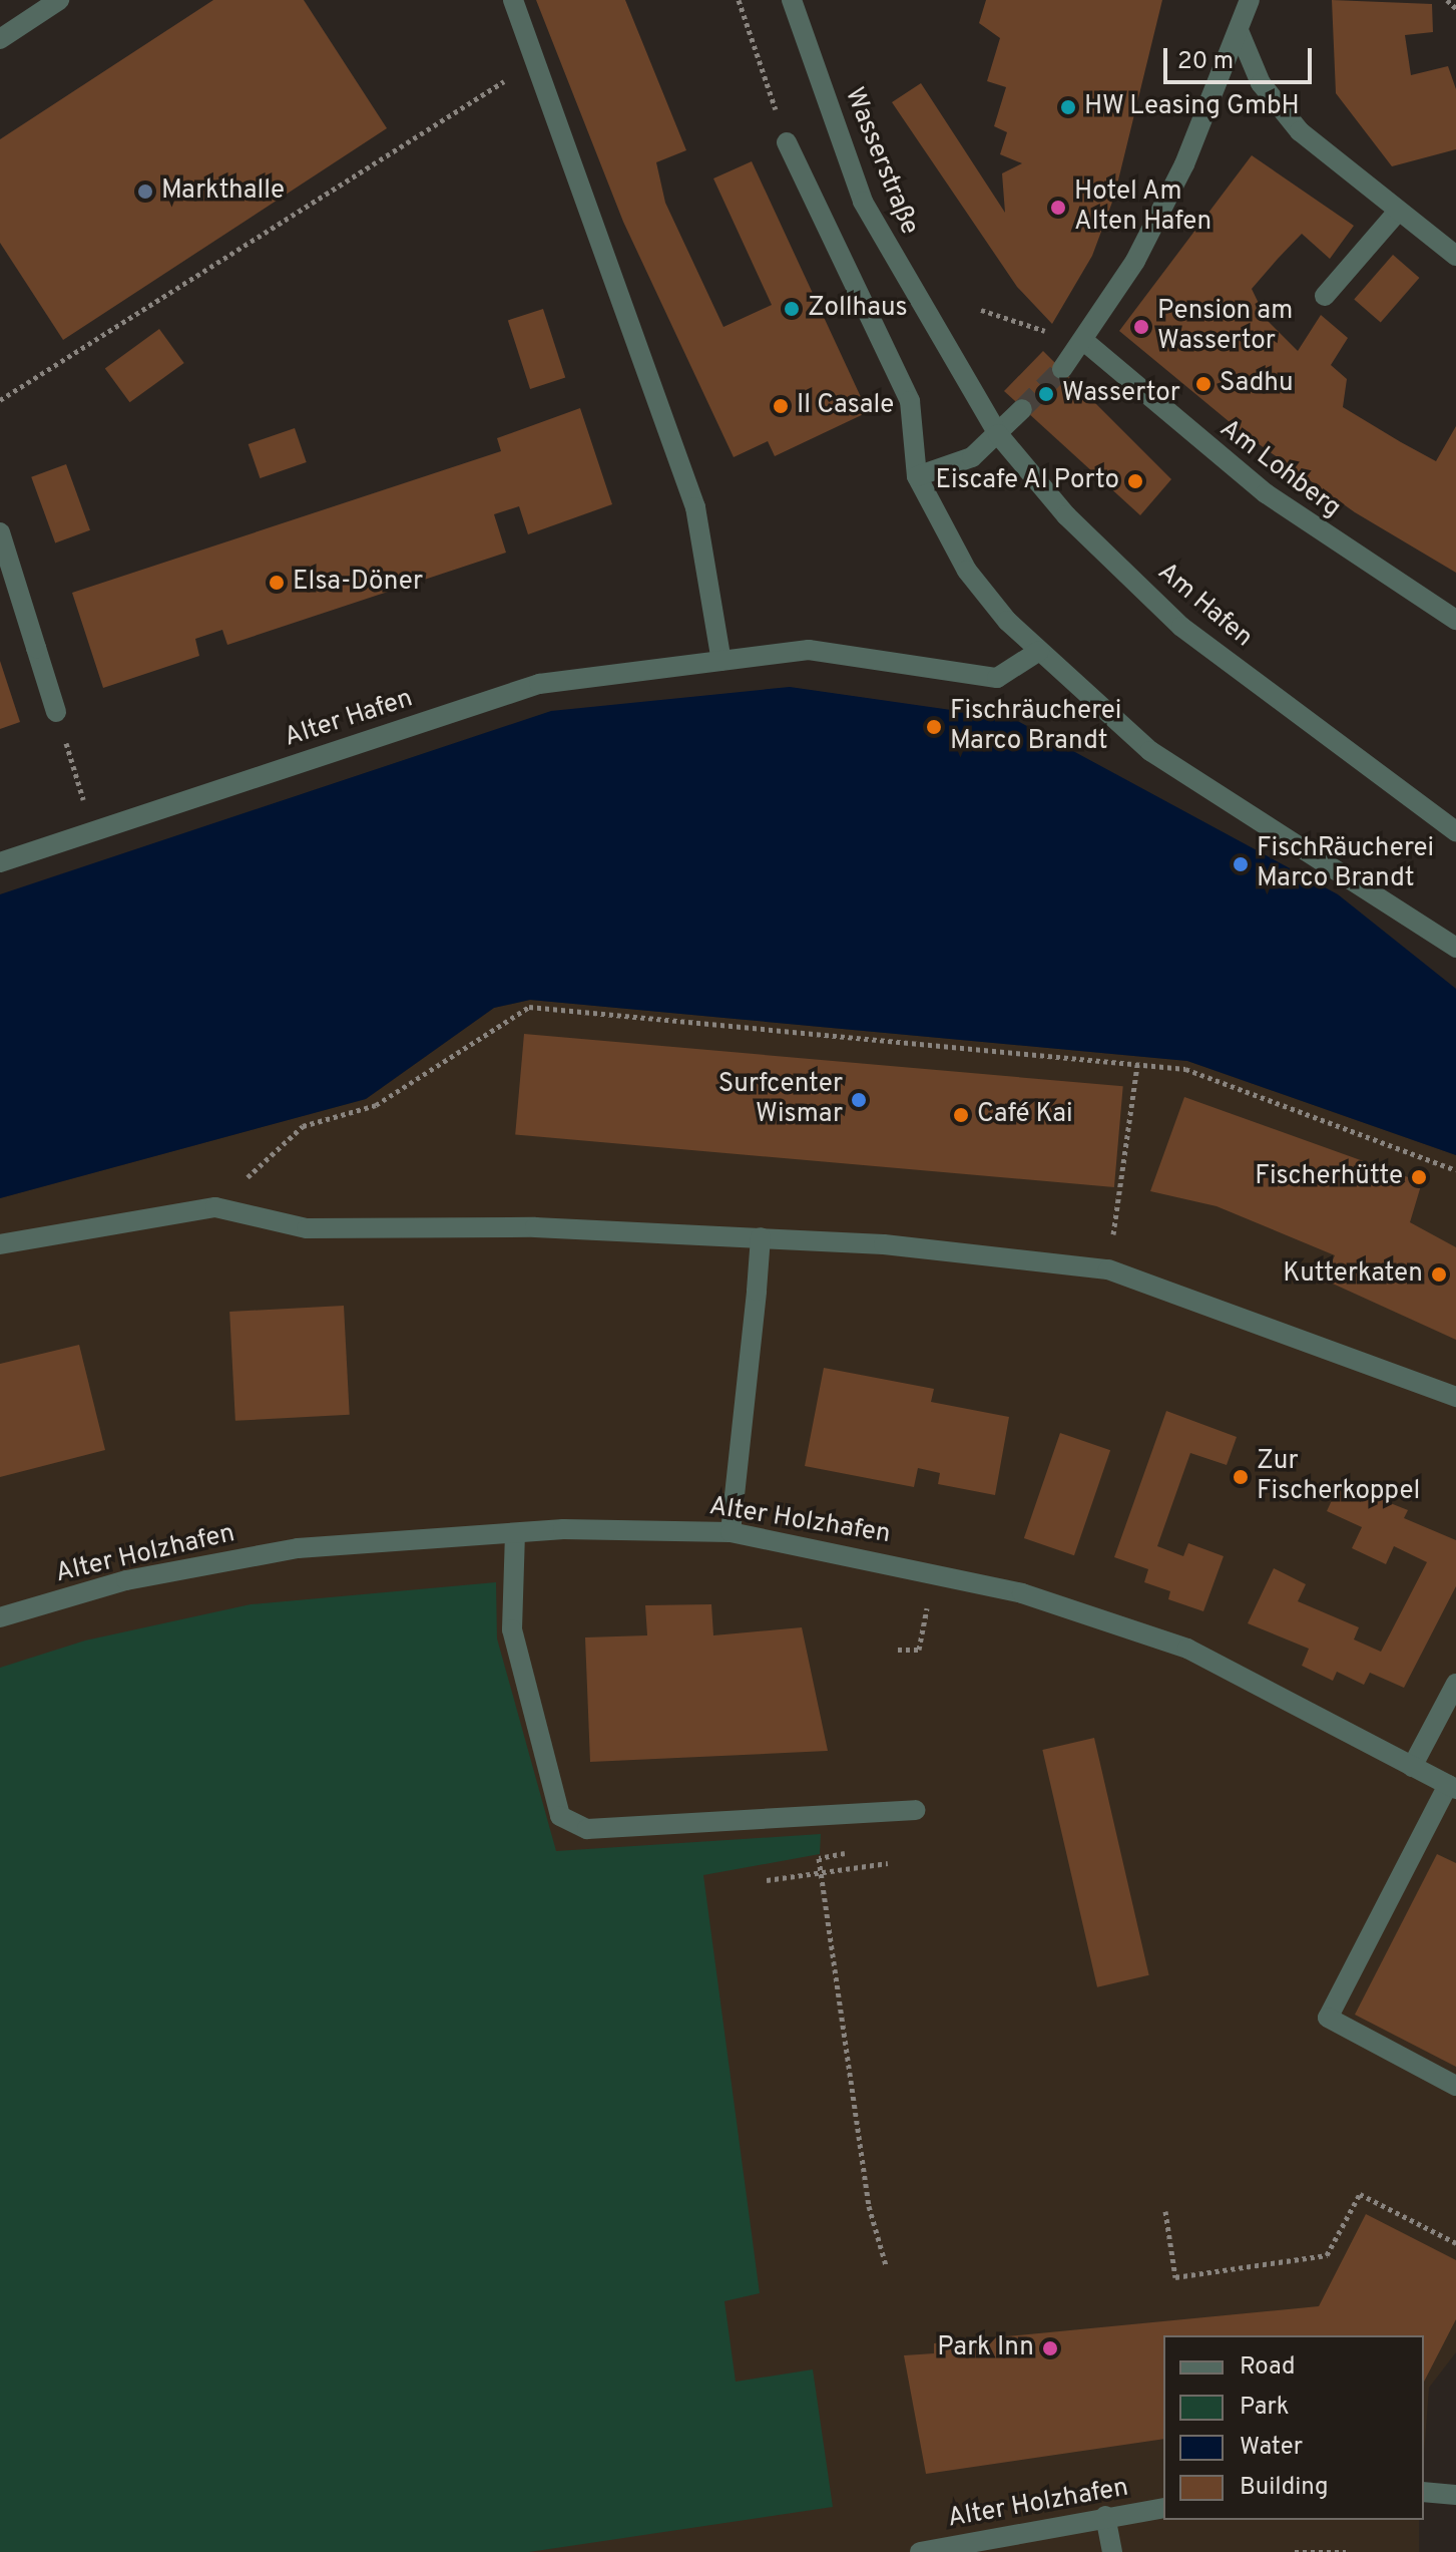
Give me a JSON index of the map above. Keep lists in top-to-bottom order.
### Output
{
  "streets": {
    "street": [
      "Wasserstraße",
      "Am Lohberg",
      "Am Hafen",
      "Alter Hafen",
      "Alter Holzhafen"
    ]
  },
  "crossings": [
    ["Wasserstraße", "Am Hafen"]
  ],
  "places": [
    "HW Leasing GmbH",
    "Markthalle",
    "Hotel Am Alten Hafen",
    "Zollhaus",
    "Pension am Wassertor",
    "Sadhu",
    "Wassertor",
    "Il Casale",
    "Eiscafe Al Porto",
    "Elsa-Döner",
    "Fischräucherei Marco Brandt",
    "FischRäucherei Marco Brandt",
    "Surfcenter Wismar",
    "Café Kai",
    "Fischerhütte",
    "Kutterkaten",
    "Zur Fischerkoppel",
    "Park Inn"
  ],
  "legend": [
    "Road",
    "Park",
    "Water",
    "Building"
  ],
  "scale_bar": "20 m"
}
